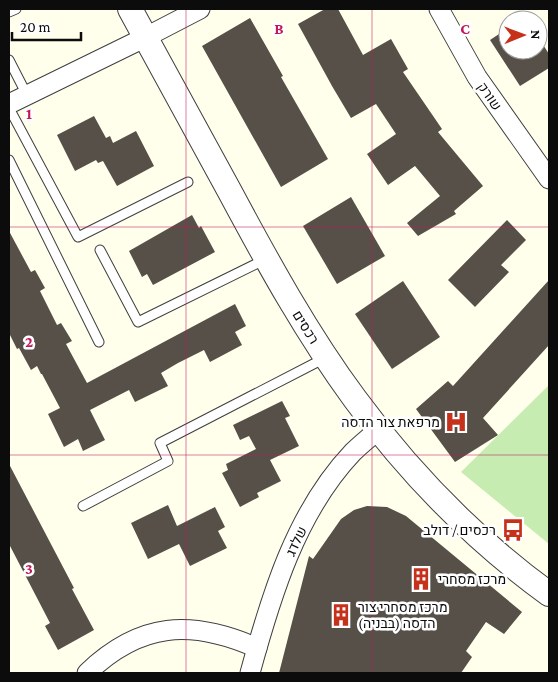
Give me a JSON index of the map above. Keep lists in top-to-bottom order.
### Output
{
  "streets": {
    "street": ["שורק", "רכסים", "שלדג"]
  },
  "crossings": [
    ["רכסים", "שלדג"]
  ],
  "places": {
    "hospital": ["מרפאת צור הדסה"],
    "bus stop": ["רכסים / דולב"],
    "building": ["מרכז מסחרי", "מרכז מסחרי צור הדסה (בבניה)"]
  },
  "scale_bar": "20 m",
  "north": "right",
  "grid": {
    "columns": ["B", "C"],
    "rows": ["1", "2", "3"]
  }
}
